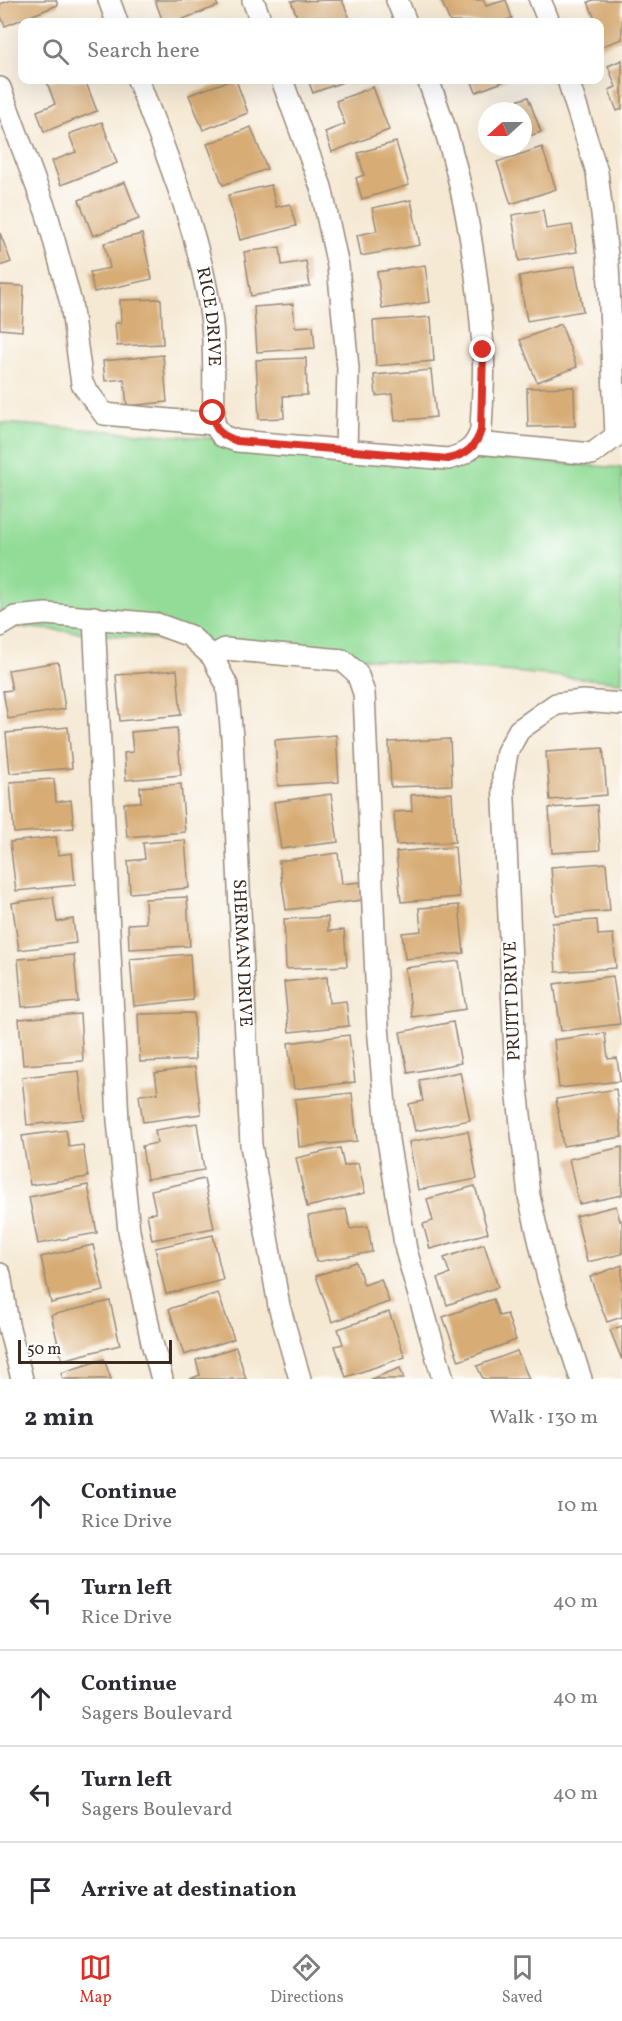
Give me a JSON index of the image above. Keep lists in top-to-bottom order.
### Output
{
  "streets": {
    "street": ["RICE DRIVE", "SHERMAN DRIVE", "PRUITT DRIVE"]
  },
  "scale_bar": "50 m",
  "north": "left",
  "page": {
    "search": "Search here",
    "scale": "50 m",
    "heading": ["2 min", "Walk · 130 m"],
    "list": [
      ["Continue", "Rice Drive", "10 m"],
      ["Turn left", "Rice Drive", "40 m"],
      ["Continue", "Sagers Boulevard", "40 m"],
      ["Turn left", "Sagers Boulevard", "40 m"],
      "Arrive at destination"
    ],
    "nav": ["Map", "Directions", "Saved"]
  }
}
